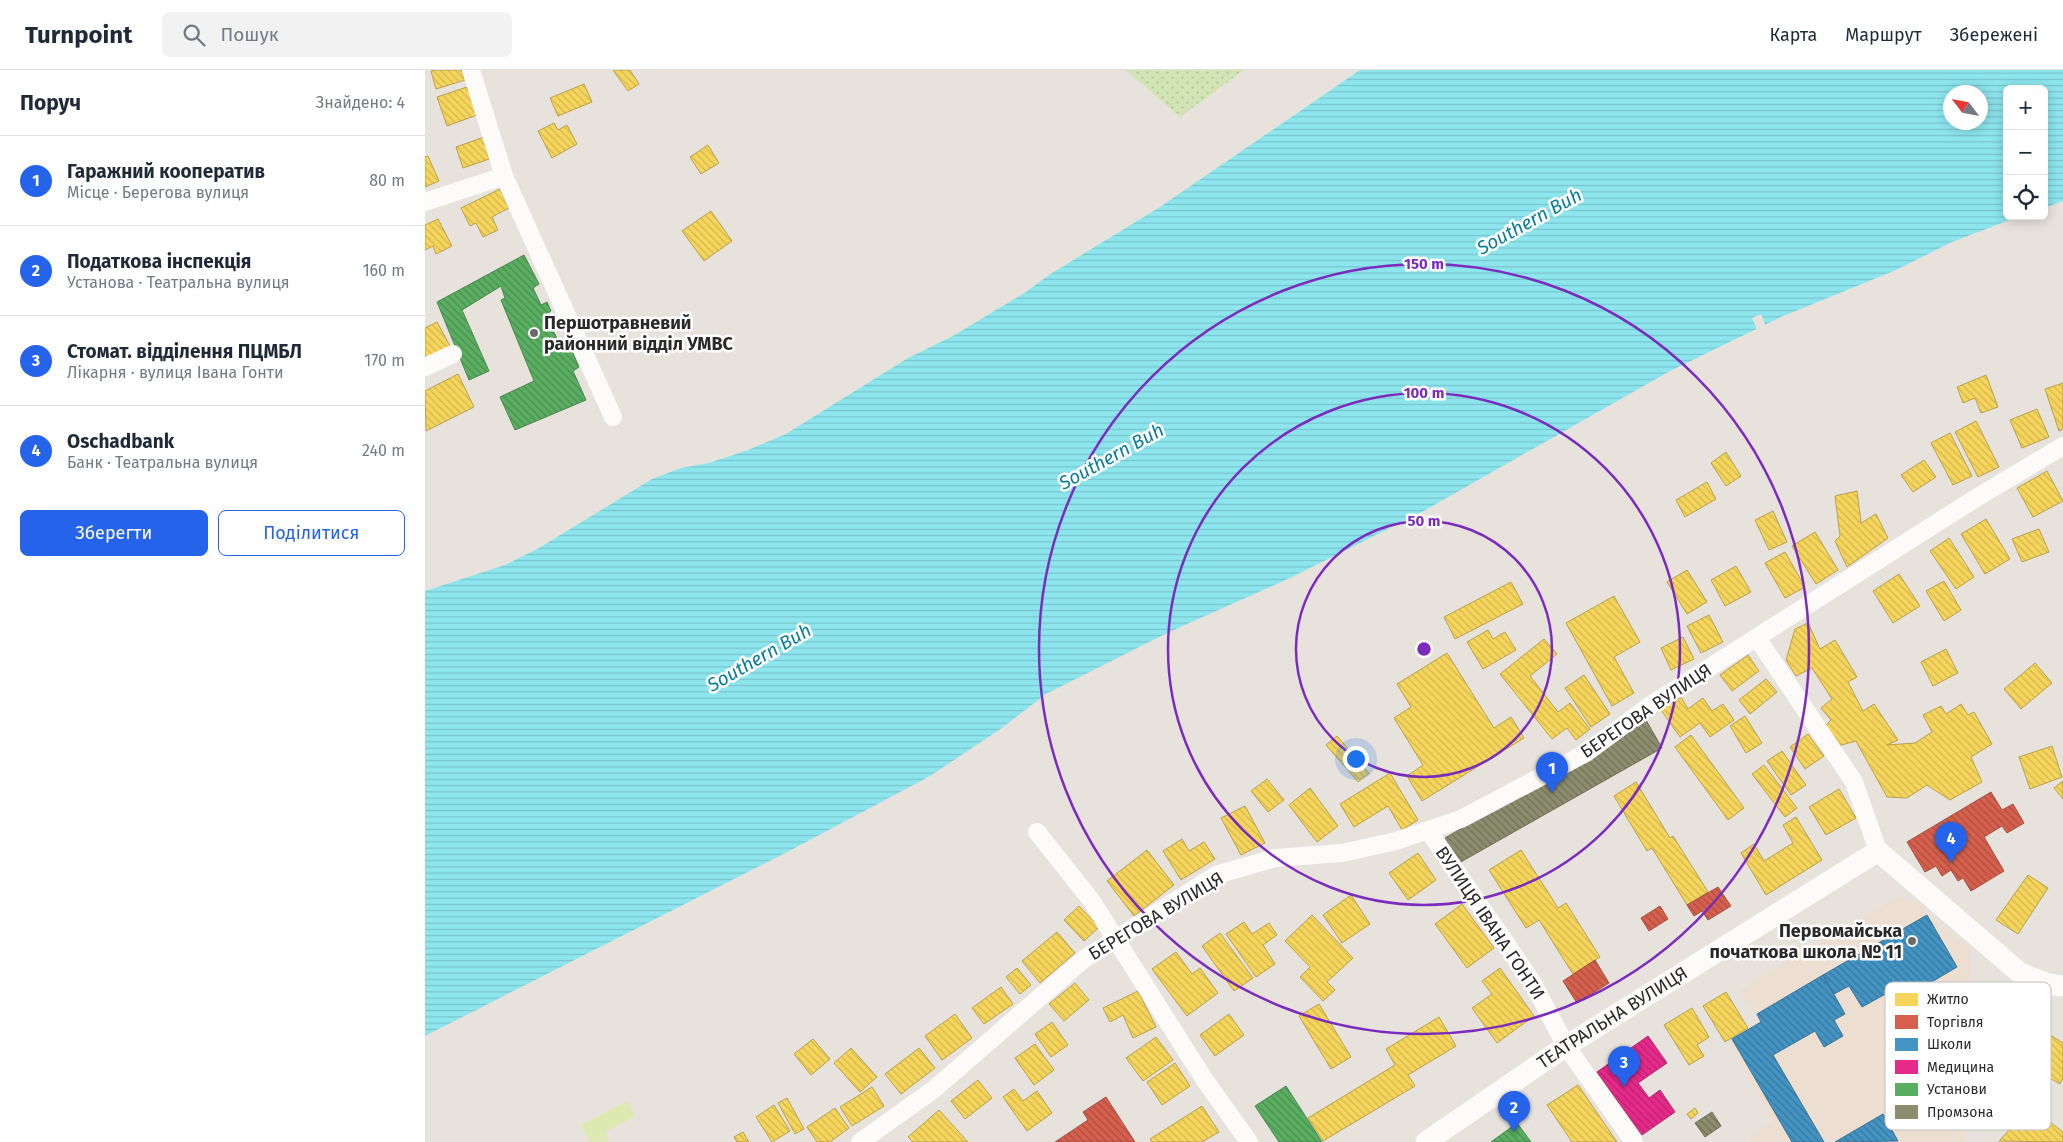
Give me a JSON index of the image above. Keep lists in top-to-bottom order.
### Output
{
  "streets": {
    "street": ["БЕРЕГОВА ВУЛИЦЯ", "ВУЛИЦЯ ІВАНА ГОНТИ", "ТЕАТРАЛЬНА ВУЛИЦЯ"]
  },
  "crossings": [
    ["БЕРЕГОВА ВУЛИЦЯ", "ВУЛИЦЯ ІВАНА ГОНТИ"],
    ["ВУЛИЦЯ ІВАНА ГОНТИ", "ТЕАТРАЛЬНА ВУЛИЦЯ"]
  ],
  "water": ["Southern Buh"],
  "places": ["Першотравневий районний відділ УМВС", "Первомайська початкова школа № 11"],
  "legend": [
    "Житло",
    "Торгівля",
    "Школи",
    "Медицина",
    "Установи",
    "Промзона"
  ],
  "north": "top left",
  "page": {
    "header": "Turnpoint",
    "search": "Пошук",
    "nav": ["Карта", "Маршрут", "Збережені"],
    "heading": ["Поруч", "Знайдено: 4"],
    "map_buttons": ["+", "−"],
    "list": [
      {
        "mark": "1",
        "name": "Гаражний кооператив",
        "note": "Місце · Берегова вулиця",
        "value": "80 m"
      },
      {
        "mark": "2",
        "name": "Податкова інспекція",
        "note": "Установа · Театральна вулиця",
        "value": "160 m"
      },
      {
        "mark": "3",
        "name": "Стомат. відділення ПЦМБЛ",
        "note": "Лікарня · вулиця Івана Гонти",
        "value": "170 m"
      },
      {
        "mark": "4",
        "name": "Oschadbank",
        "note": "Банк · Театральна вулиця",
        "value": "240 m"
      }
    ],
    "buttons": ["Зберегти", "Поділитися"],
    "pins": [
      "1",
      "4",
      "3",
      "2"
    ]
  },
  "rings": ["150 m", "100 m", "50 m"]
}
